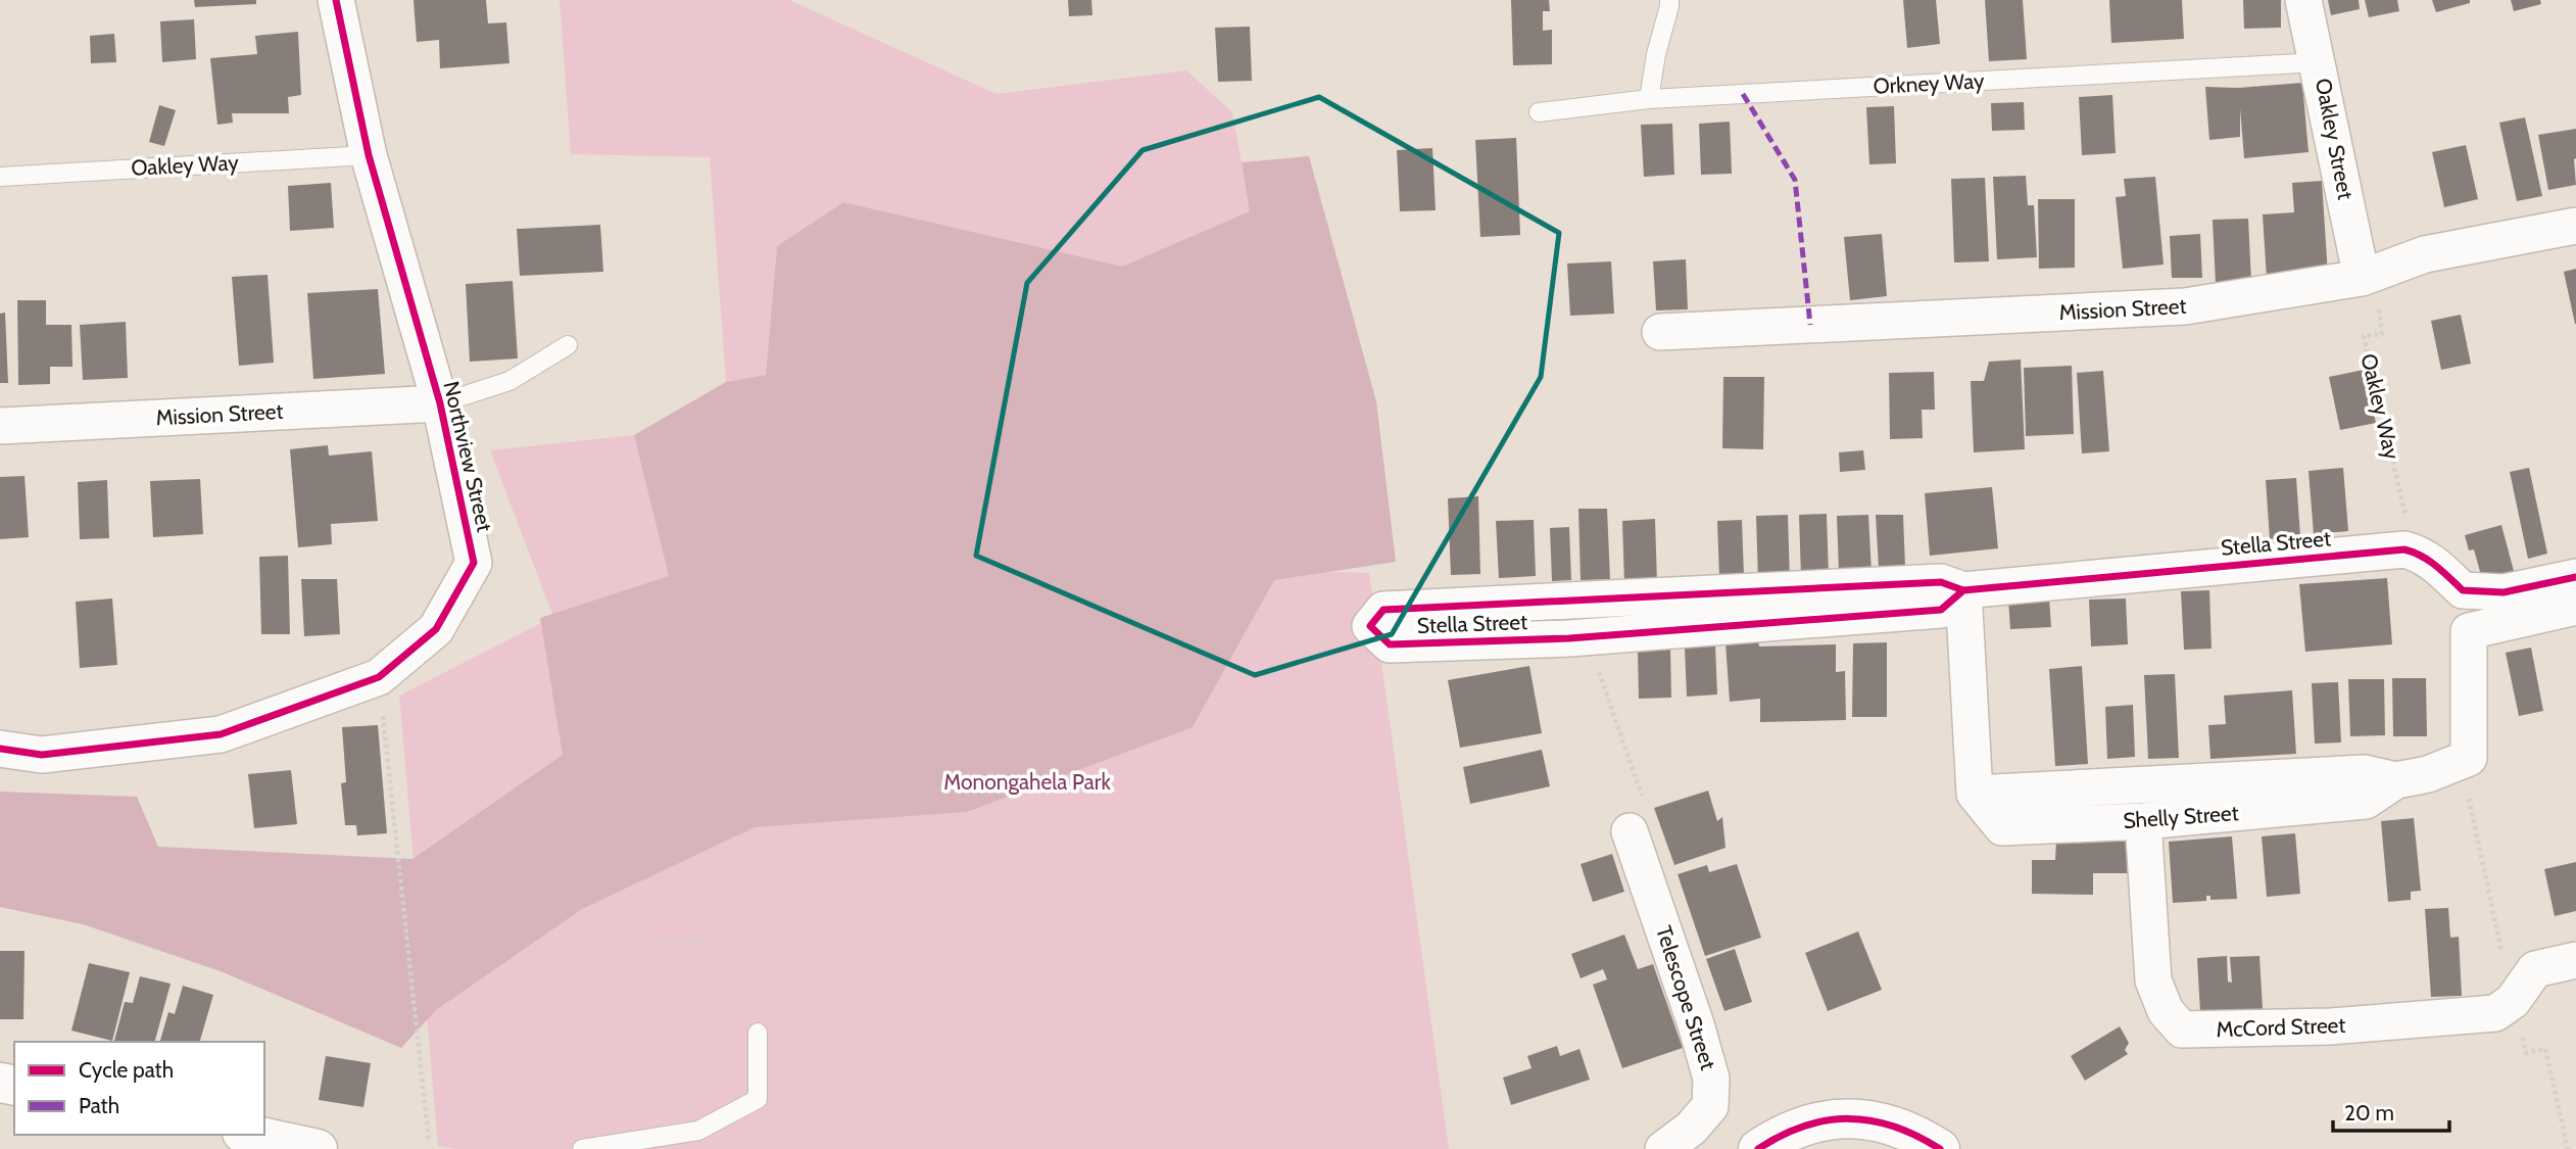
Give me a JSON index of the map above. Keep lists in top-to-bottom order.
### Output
{
  "streets": {
    "street": [
      "Oakley Street",
      "Mission Street",
      "Northview Street",
      "Stella Street",
      "Shelly Street",
      "Telescope Street",
      "McCord Street"
    ],
    "lane": ["Orkney Way", "Oakley Way"]
  },
  "crossings": [
    ["Orkney Way", "Oakley Street"],
    ["Oakley Street", "Oakley Way"],
    ["Oakley Street", "Mission Street"],
    ["Oakley Way", "Mission Street"],
    ["Oakley Way", "Northview Street"],
    ["Mission Street", "Northview Street"],
    ["Shelly Street", "McCord Street"]
  ],
  "parks": ["Monongahela Park"],
  "legend": ["Cycle path", "Path"],
  "scale_bar": "20 m"
}
